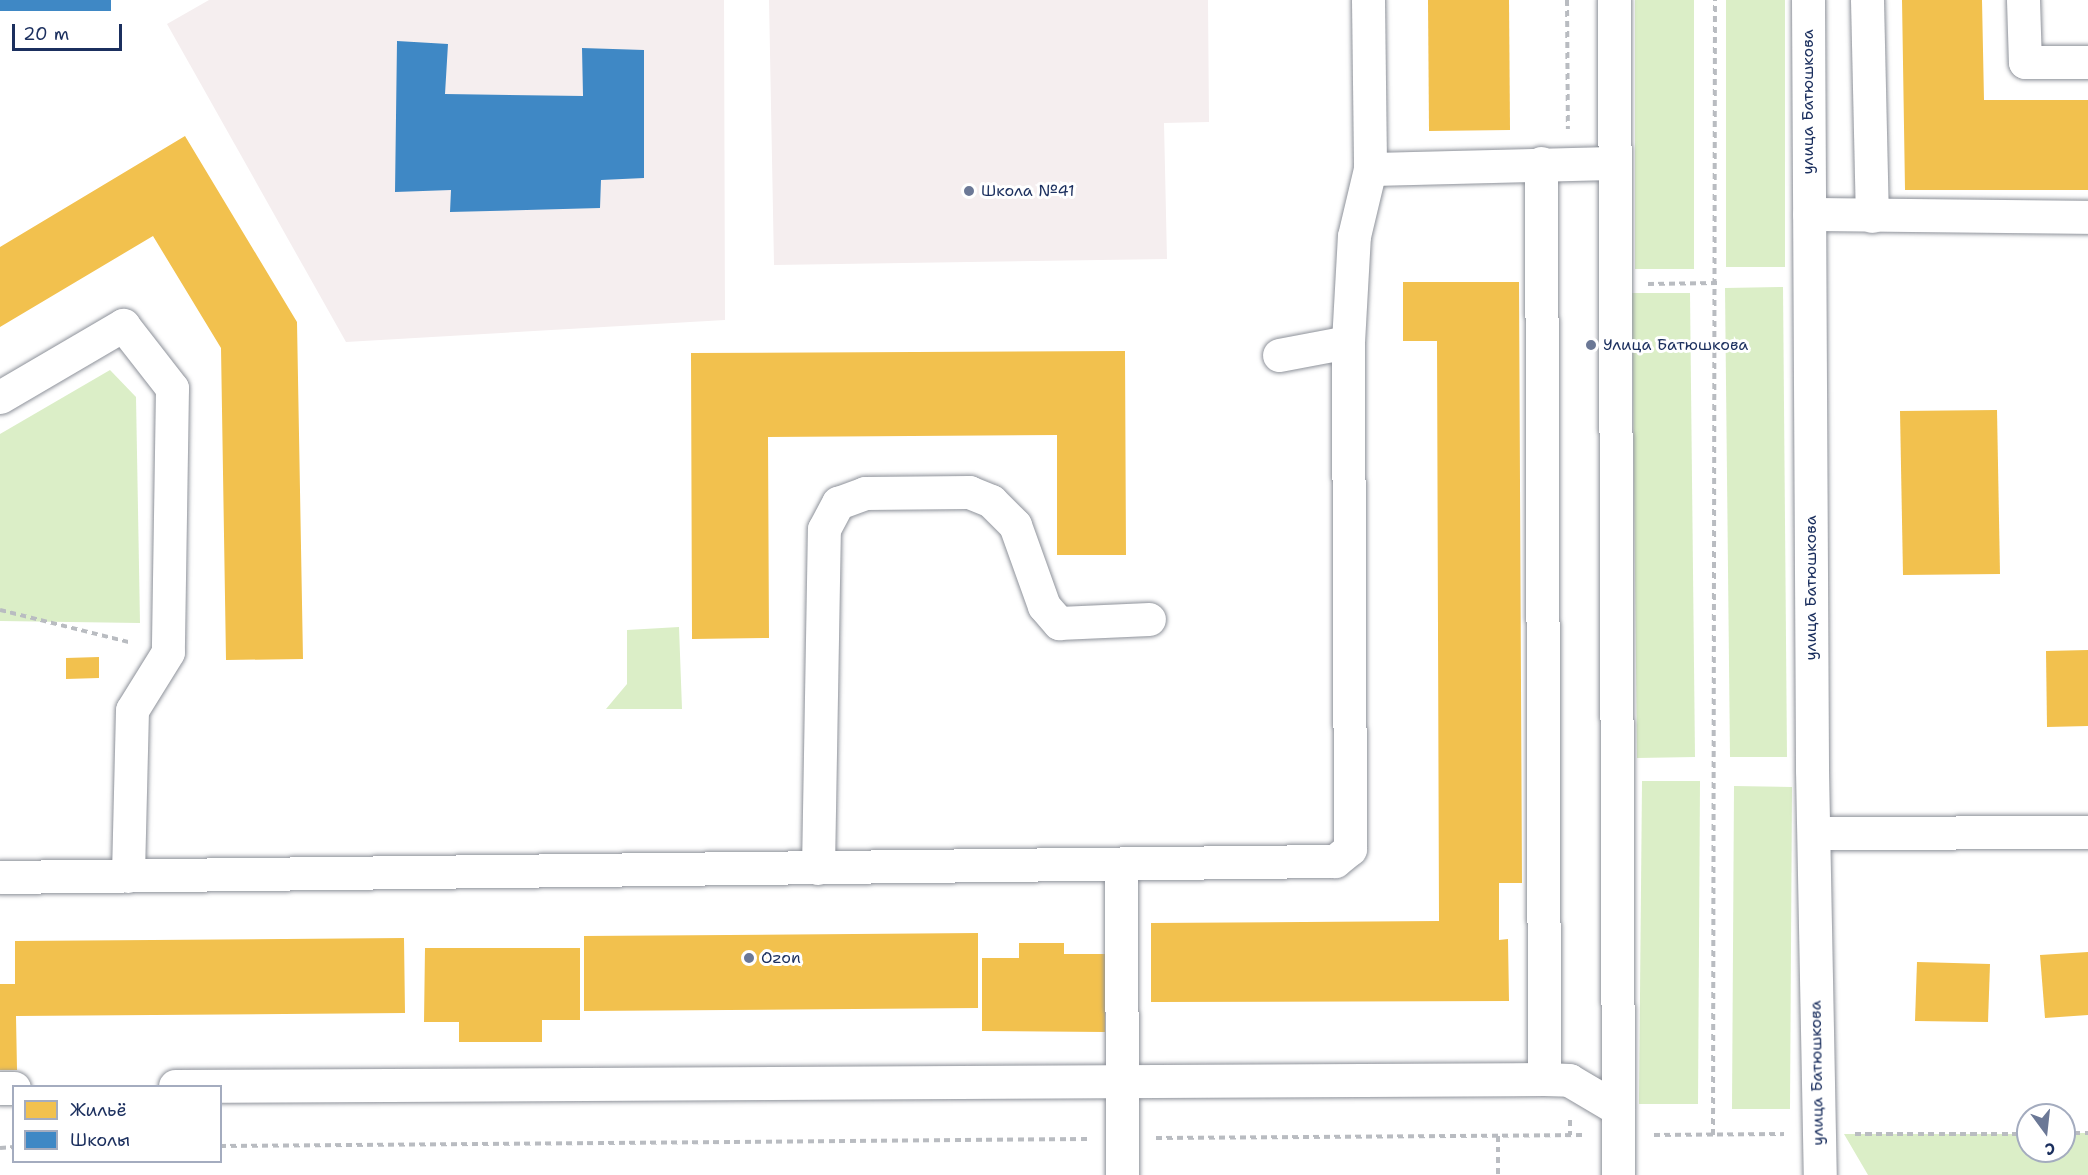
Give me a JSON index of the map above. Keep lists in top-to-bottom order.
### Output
{
  "streets": {
    "street": ["улица Батюшкова"]
  },
  "places": ["Школа №41", "Улица Батюшкова", "Ozon"],
  "legend": ["Жильё", "Школы"],
  "scale_bar": "20 m",
  "north": "bottom"
}
